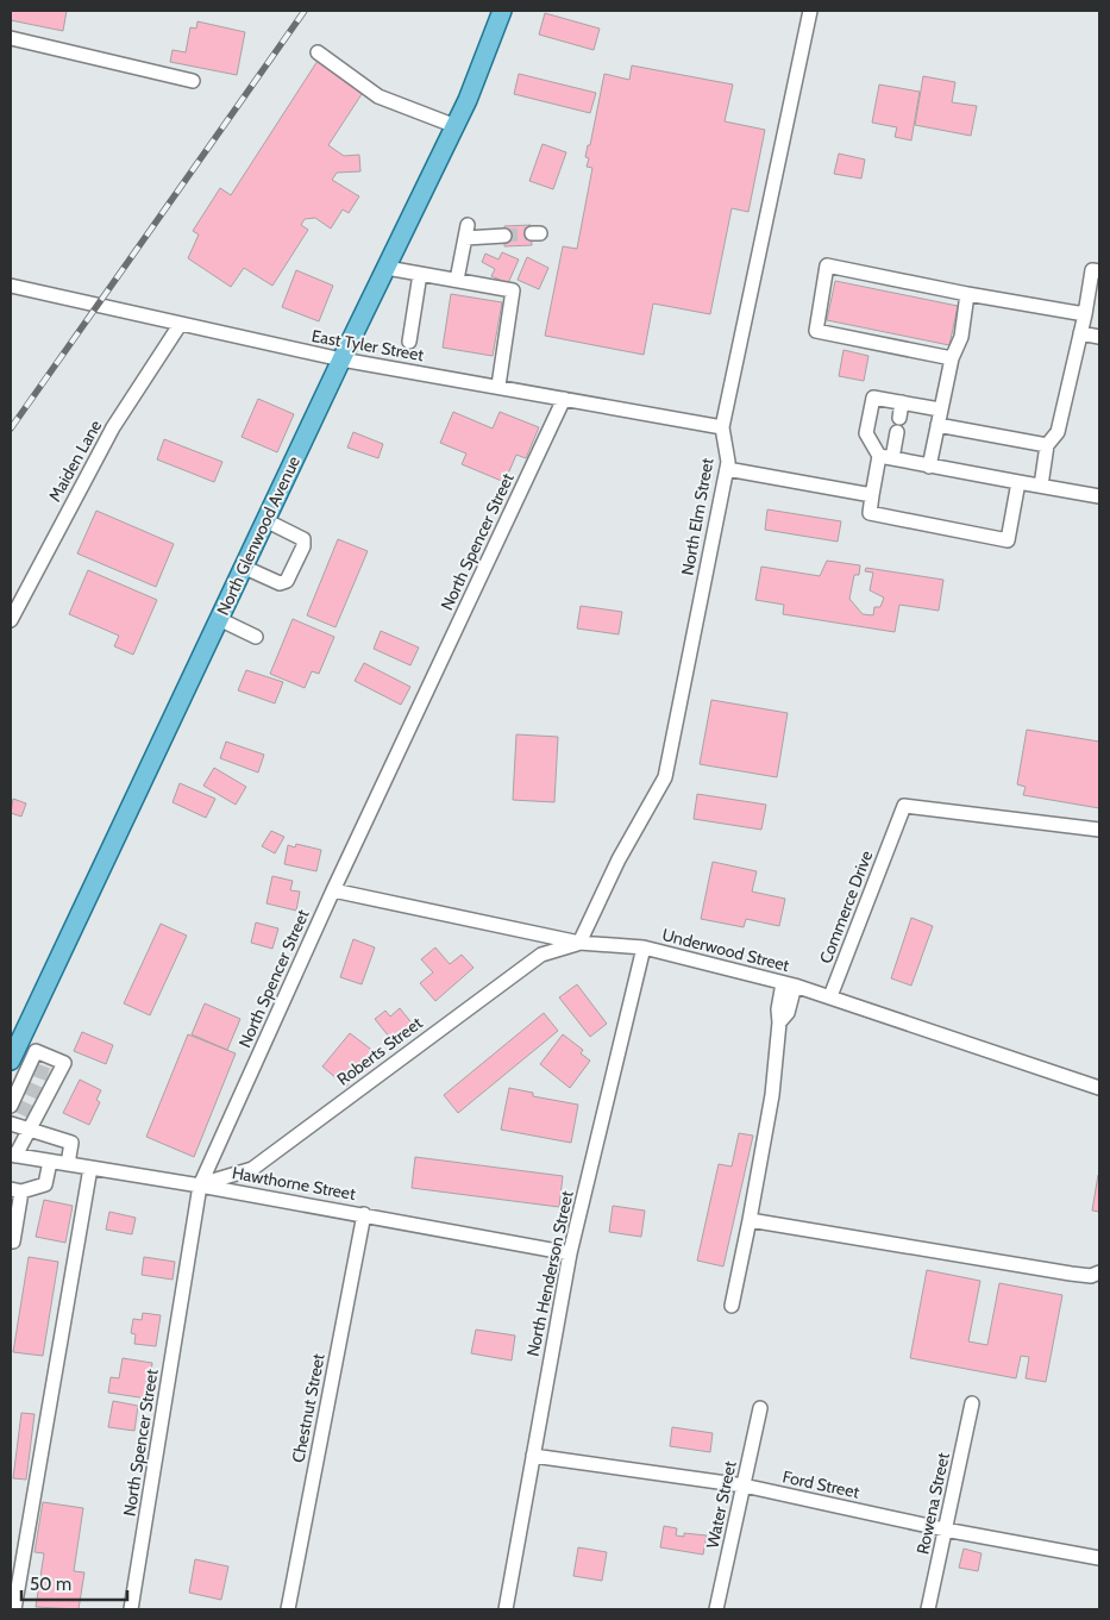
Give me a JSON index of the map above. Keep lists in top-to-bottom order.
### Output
{
  "streets": {
    "main road": ["North Glenwood Avenue"],
    "street": [
      "East Tyler Street",
      "Maiden Lane",
      "North Elm Street",
      "North Spencer Street",
      "Commerce Drive",
      "Underwood Street",
      "Roberts Street",
      "Hawthorne Street",
      "North Henderson Street",
      "Chestnut Street",
      "Ford Street",
      "Rowena Street",
      "Water Street"
    ]
  },
  "crossings": [
    ["East Tyler Street", "Maiden Lane"],
    ["East Tyler Street", "North Elm Street"],
    ["East Tyler Street", "North Glenwood Avenue"],
    ["East Tyler Street", "North Spencer Street"],
    ["North Elm Street", "Underwood Street"],
    ["North Elm Street", "Roberts Street"],
    ["North Spencer Street", "Underwood Street"],
    ["North Spencer Street", "Roberts Street"],
    ["North Spencer Street", "Hawthorne Street"],
    ["Commerce Drive", "Underwood Street"],
    ["Underwood Street", "Roberts Street"],
    ["Underwood Street", "North Henderson Street"],
    ["Roberts Street", "Hawthorne Street"],
    ["Hawthorne Street", "North Henderson Street"],
    ["Hawthorne Street", "Chestnut Street"],
    ["North Henderson Street", "Ford Street"],
    ["Ford Street", "Rowena Street"],
    ["Ford Street", "Water Street"]
  ],
  "scale_bar": "50 m"
}
